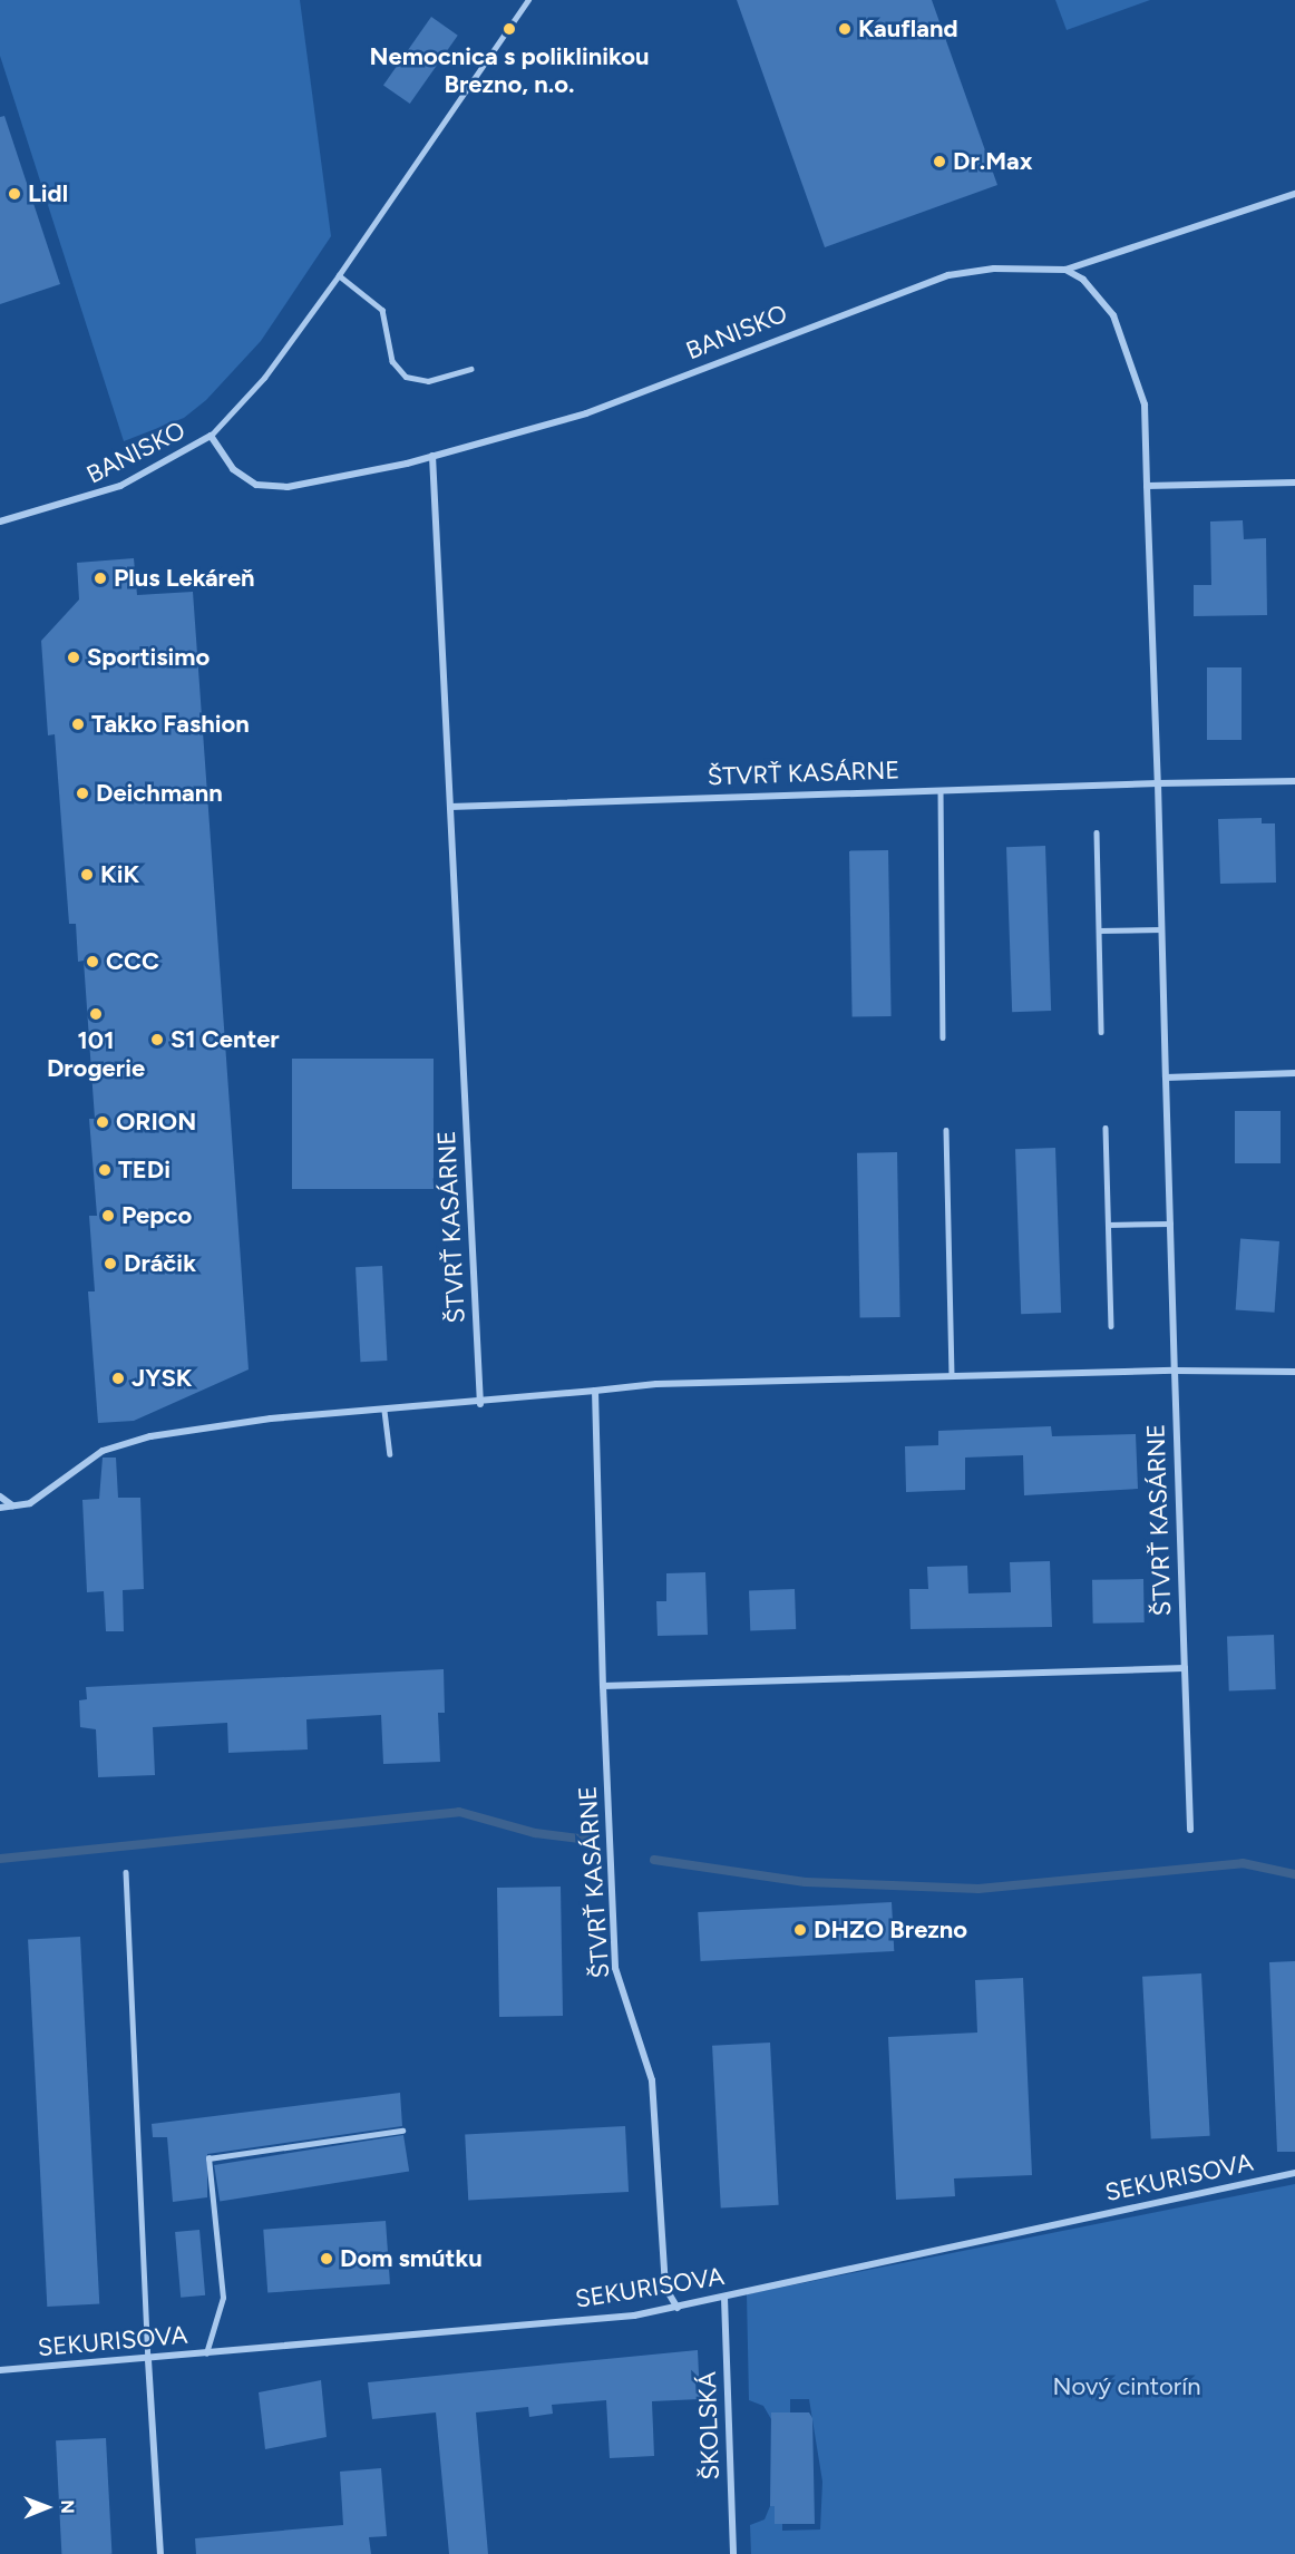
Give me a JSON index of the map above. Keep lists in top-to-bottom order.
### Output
{
  "streets": {
    "street": [
      "BANISKO",
      "ŠTVRŤ KASÁRNE",
      "SEKURISOVA",
      "ŠKOLSKÁ"
    ]
  },
  "crossings": [
    ["BANISKO", "ŠTVRŤ KASÁRNE"],
    ["ŠTVRŤ KASÁRNE", "SEKURISOVA"],
    ["SEKURISOVA", "ŠKOLSKÁ"]
  ],
  "parks": ["Nový cintorín"],
  "places": [
    "Nemocnica s poliklinikou Brezno, n.o.",
    "Kaufland",
    "Dr.Max",
    "Lidl",
    "Plus Lekáreň",
    "Sportisimo",
    "Takko Fashion",
    "Deichmann",
    "KiK",
    "CCC",
    "101 Drogerie",
    "S1 Center",
    "ORION",
    "TEDi",
    "Pepco",
    "Dráčik",
    "JYSK",
    "DHZO Brezno",
    "Dom smútku"
  ],
  "north": "right"
}
